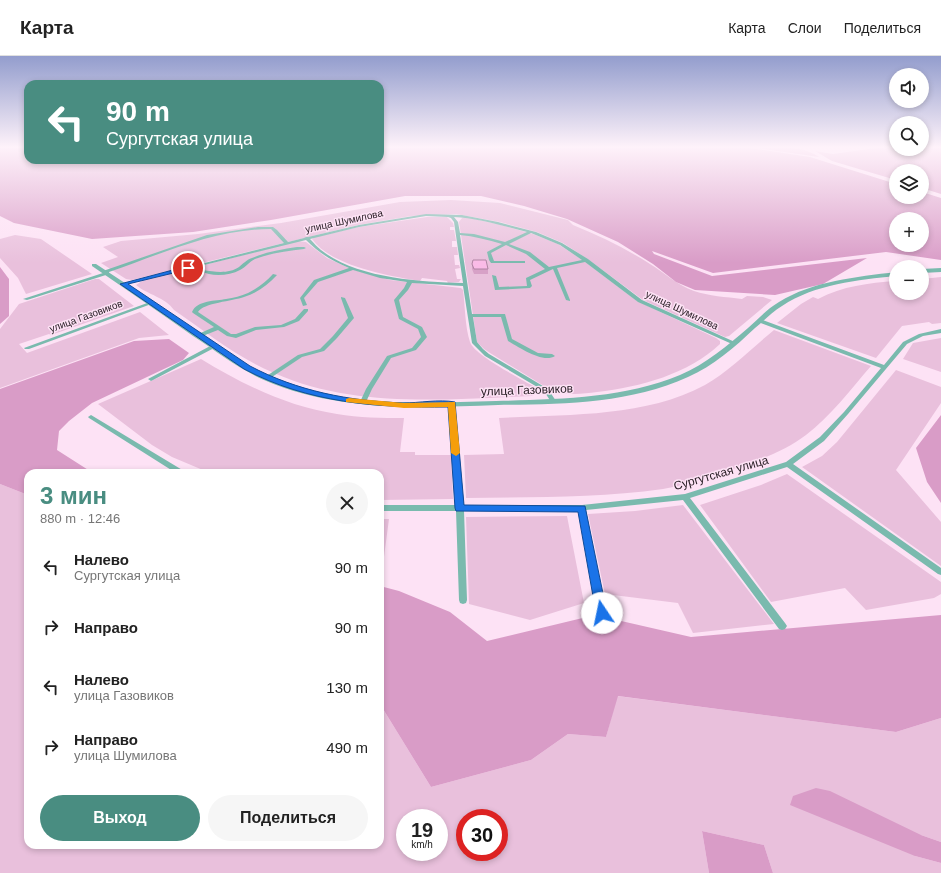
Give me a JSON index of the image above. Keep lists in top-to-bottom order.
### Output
{
  "streets": {
    "street": ["улица Шумилова", "улица Газовиков", "Сургутская улица"]
  },
  "crossings": [
    ["улица Шумилова", "улица Газовиков"]
  ],
  "page": {
    "header": "Карта",
    "nav": ["Карта", "Слои", "Поделиться"],
    "map_buttons": ["+", "−"],
    "turn": ["90 m", "Сургутская улица"],
    "heading": ["3 мин", "880 m · 12:46"],
    "list": [
      {
        "name": "Налево",
        "note": "Сургутская улица",
        "value": "90 m"
      },
      {
        "name": "Направо",
        "value": "90 m"
      },
      {
        "name": "Налево",
        "note": "улица Газовиков",
        "value": "130 m"
      },
      {
        "name": "Направо",
        "note": "улица Шумилова",
        "value": "490 m"
      }
    ],
    "buttons": ["Выход", "Поделиться"],
    "speed": "19 km/h",
    "limit": "30"
  }
}
